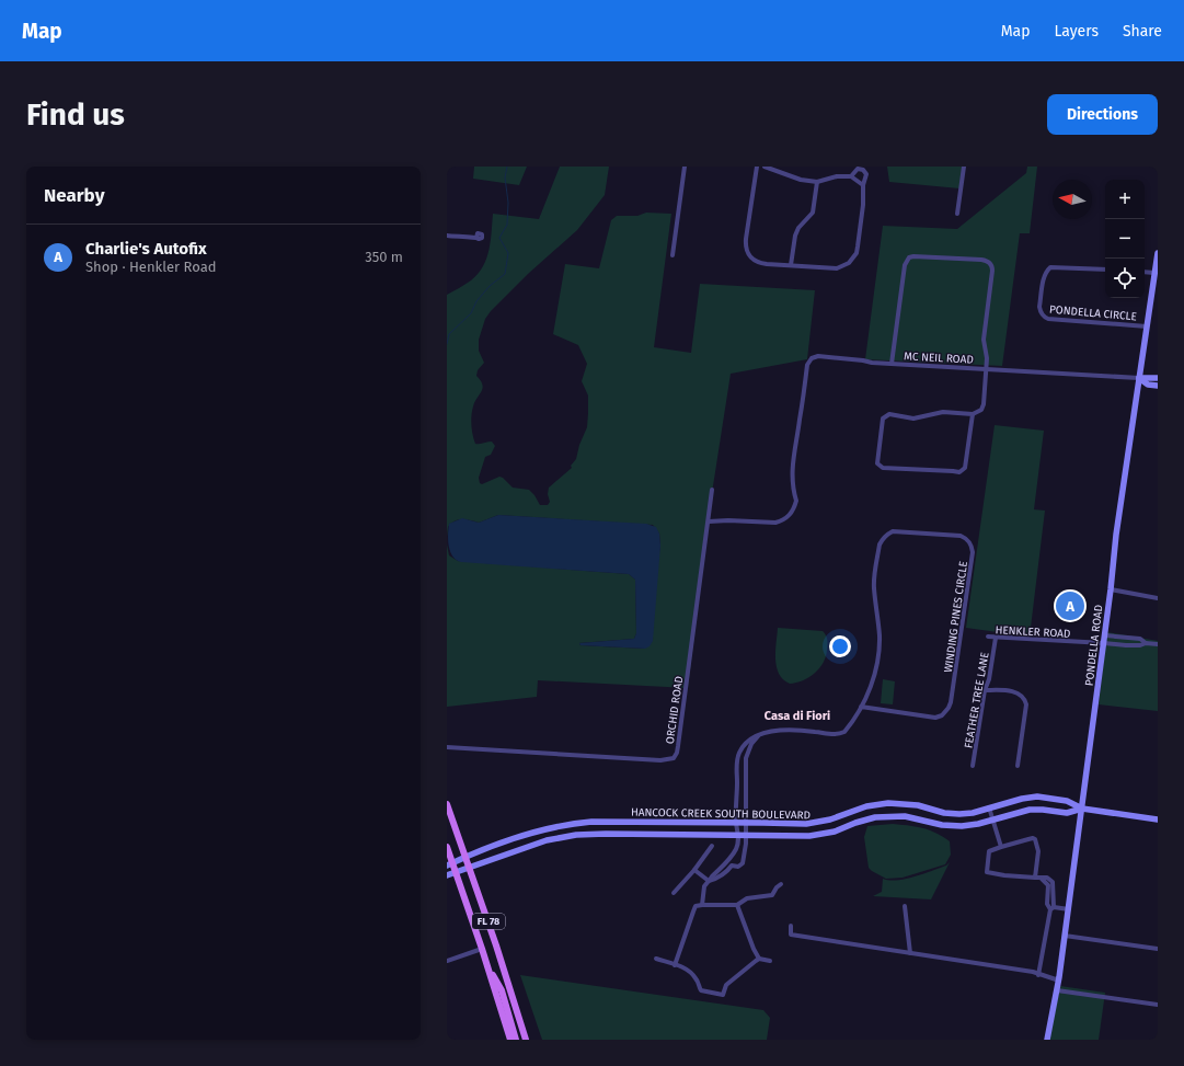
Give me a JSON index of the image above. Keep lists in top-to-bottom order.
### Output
{
  "streets": {
    "main road": ["FL 78"],
    "street": [
      "PONDELLA CIRCLE",
      "MC NEIL ROAD",
      "WINDING PINES CIRCLE",
      "HENKLER ROAD",
      "PONDELLA ROAD",
      "FEATHER TREE LANE",
      "ORCHID ROAD",
      "HANCOCK CREEK SOUTH BOULEVARD"
    ]
  },
  "crossings": [
    ["PONDELLA CIRCLE", "PONDELLA ROAD"],
    ["MC NEIL ROAD", "PONDELLA ROAD"],
    ["MC NEIL ROAD", "ORCHID ROAD"],
    ["WINDING PINES CIRCLE", "HANCOCK CREEK SOUTH BOULEVARD"],
    ["HENKLER ROAD", "PONDELLA ROAD"],
    ["HENKLER ROAD", "FEATHER TREE LANE"],
    ["PONDELLA ROAD", "HANCOCK CREEK SOUTH BOULEVARD"],
    ["HANCOCK CREEK SOUTH BOULEVARD", "FL 78"]
  ],
  "districts": ["Casa di Fiori"],
  "north": "left",
  "page": {
    "header": "Map",
    "nav": ["Map", "Layers", "Share"],
    "buttons": "Directions",
    "title": "Find us",
    "heading": "Nearby",
    "map_buttons": ["+", "−"],
    "list": [
      {
        "mark": "A",
        "name": "Charlie's Autofix",
        "note": "Shop · Henkler Road",
        "value": "350 m"
      }
    ],
    "pins": "A"
  }
}
